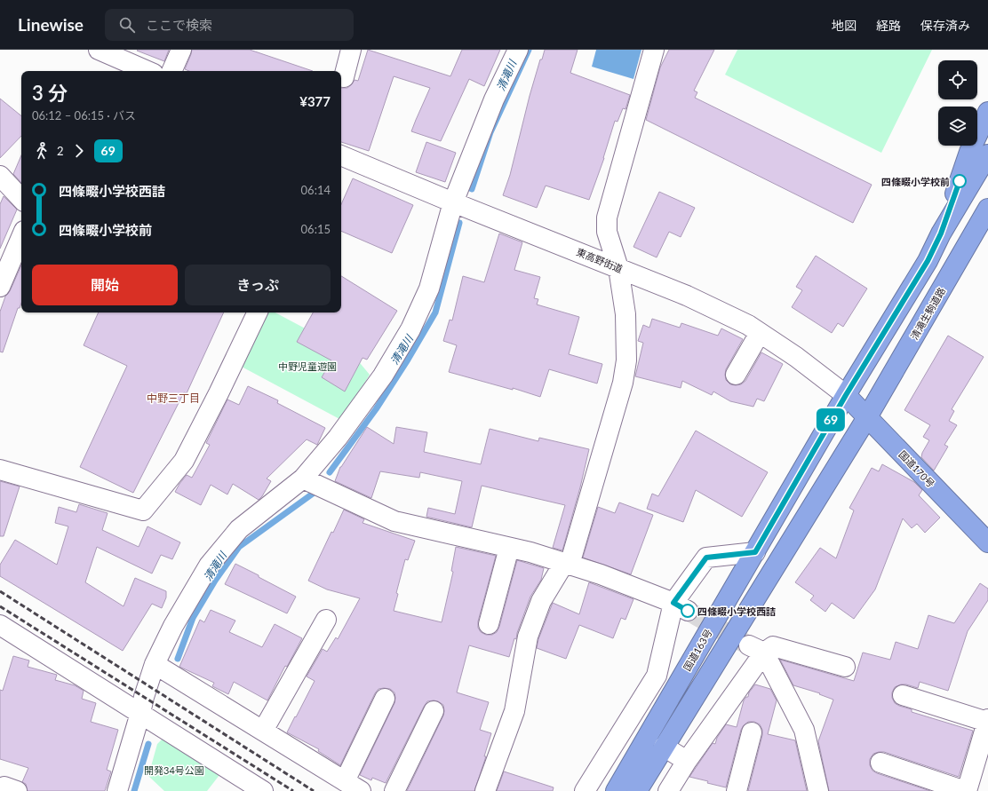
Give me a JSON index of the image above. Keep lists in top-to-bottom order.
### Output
{
  "streets": {
    "highway": ["清滝生駒道路", "国道170号", "国道163号"],
    "street": ["東高野街道"]
  },
  "crossings": [
    ["東高野街道", "国道170号"],
    ["東高野街道", "国道163号"],
    ["清滝生駒道路", "国道170号"],
    ["国道170号", "国道163号"]
  ],
  "districts": ["中野三丁目"],
  "water": ["清滝川"],
  "parks": ["中野児童遊園", "開発34号公園"],
  "places": ["四條畷小学校前", "四條畷小学校西詰"],
  "lines": ["bus line 69"],
  "page": {
    "header": "Linewise",
    "search": "ここで検索",
    "nav": ["地図", "経路", "保存済み"],
    "on_map": "69",
    "heading": ["3 分", "06:12 – 06:15 · バス", "¥377"],
    "legs": ["2", "69"],
    "list": [
      {
        "name": "四條畷小学校西詰",
        "value": "06:14"
      },
      {
        "name": "四條畷小学校前",
        "value": "06:15"
      }
    ],
    "buttons": ["開始", "きっぷ"]
  }
}
